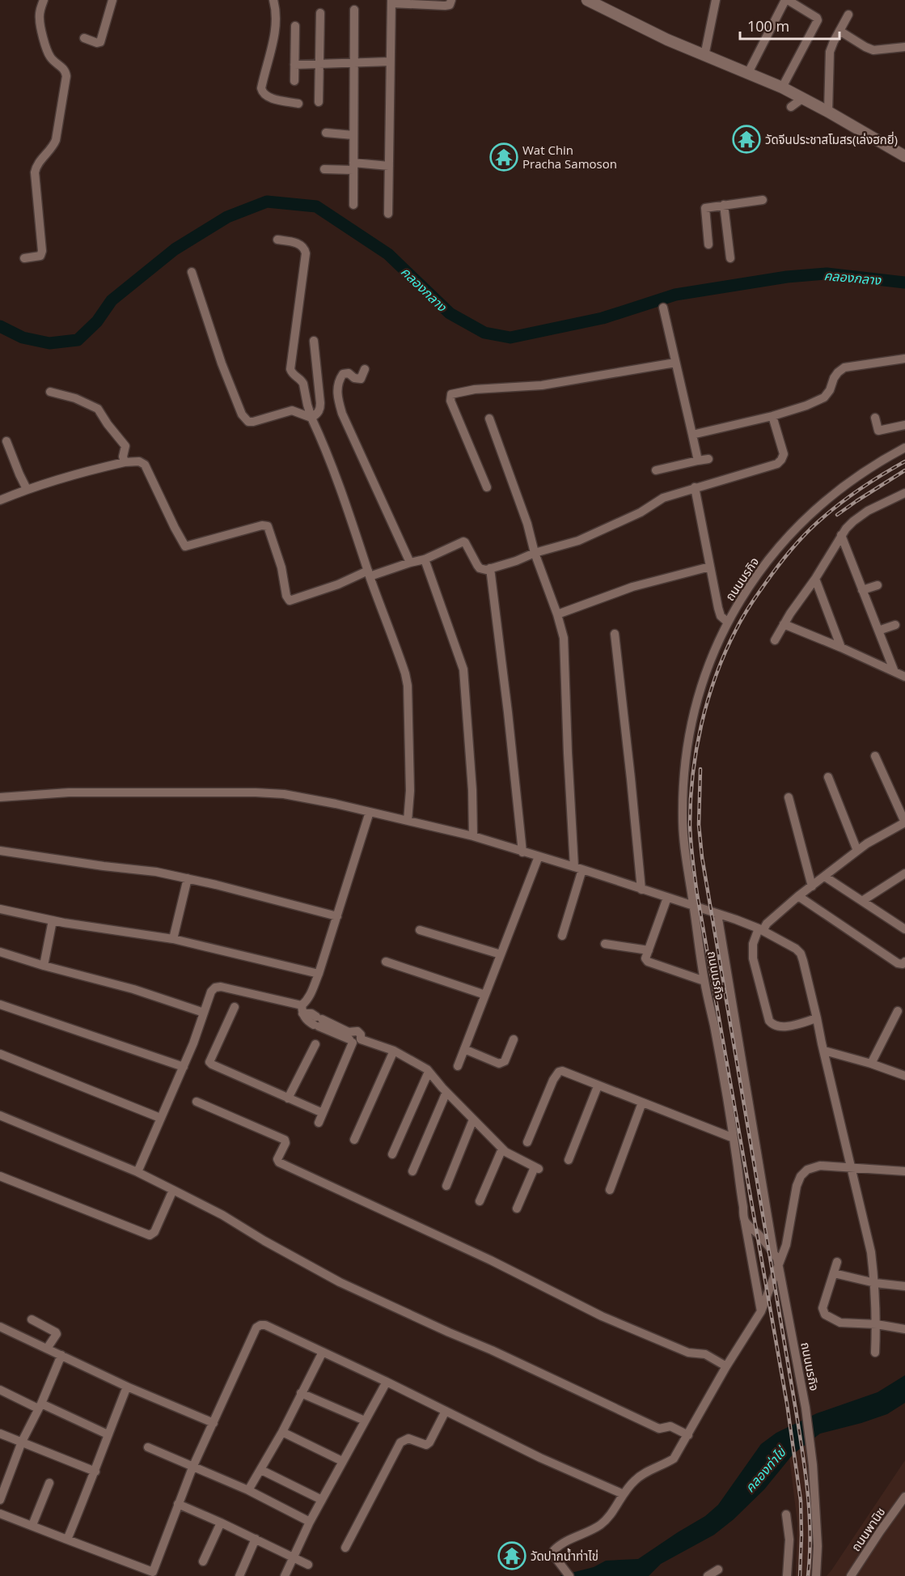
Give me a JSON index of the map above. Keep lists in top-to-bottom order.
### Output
{
  "streets": {
    "street": ["ถนนนรกิจ", "ถนนพานิช"]
  },
  "water": ["คลองกลาง", "คลองท่าไข่"],
  "places": {
    "temple": ["วัดจีนประชาสโมสร(เล่งฮกยี่)", "Wat Chin Pracha Samoson", "วัดปากน้ำท่าไข่"]
  },
  "scale_bar": "100 m"
}
